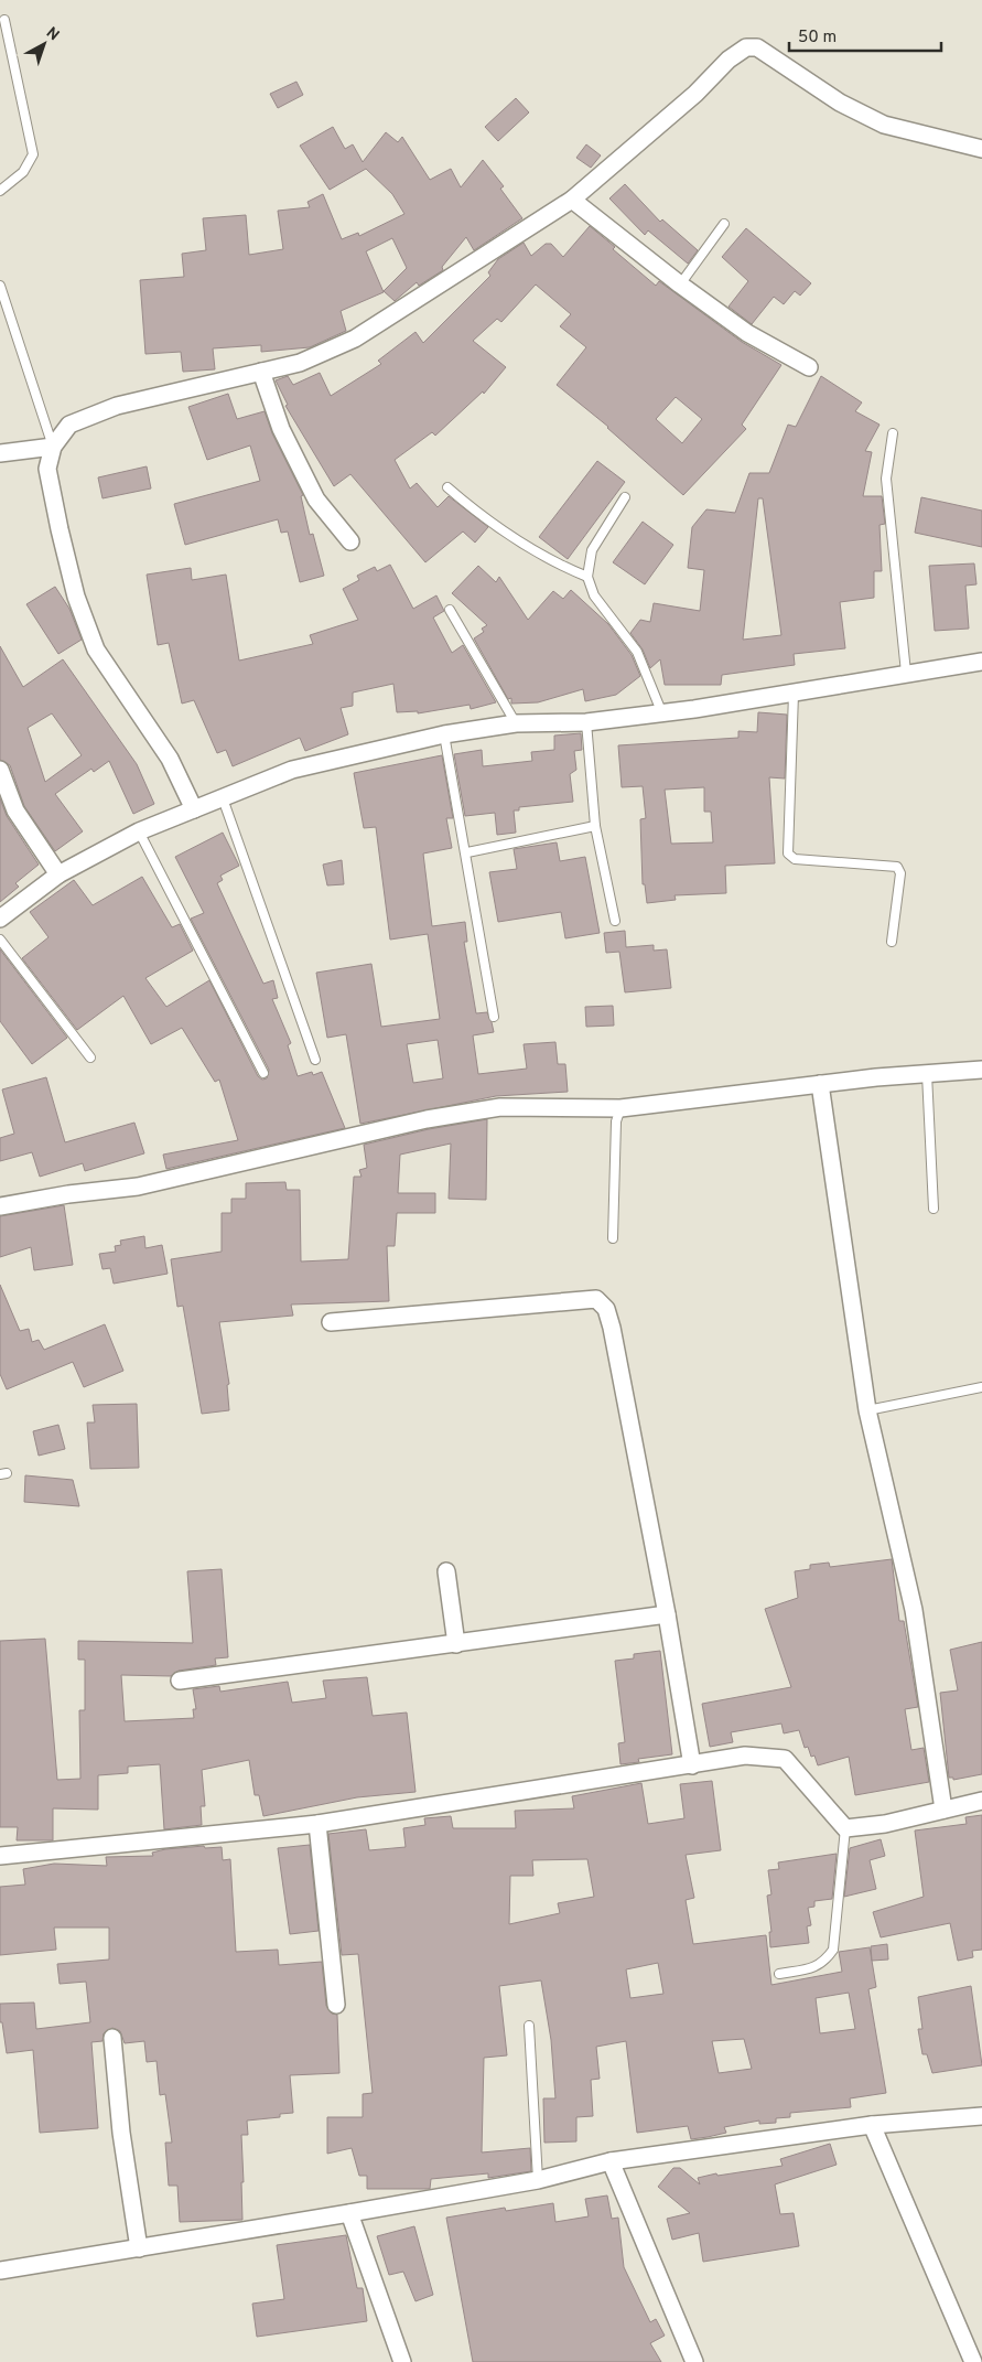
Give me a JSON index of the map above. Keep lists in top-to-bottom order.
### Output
{
  "scale_bar": "50 m",
  "north": "top right"
}
